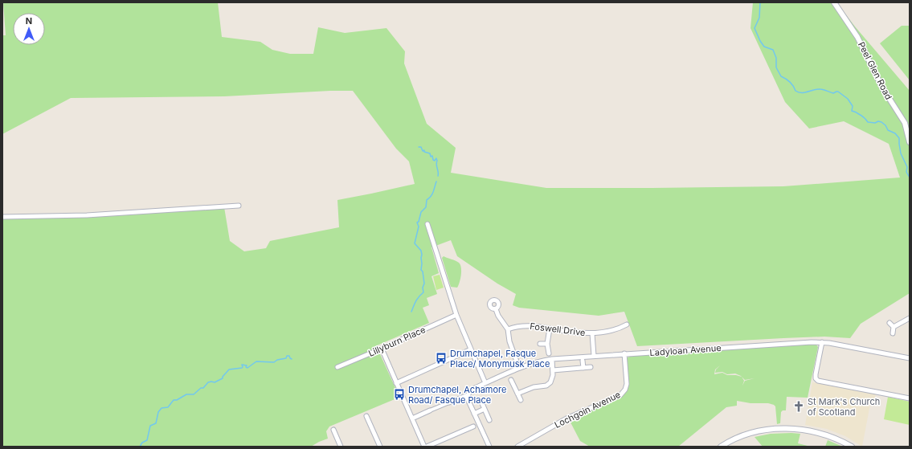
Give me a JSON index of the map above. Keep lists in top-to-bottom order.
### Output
{
  "streets": {
    "street": [
      "Peel Glen Road",
      "Foswell Drive",
      "Lillyburn Place",
      "Ladyloan Avenue",
      "Lochgoin Avenue"
    ]
  },
  "crossings": [
    ["Ladyloan Avenue", "Lochgoin Avenue"]
  ],
  "places": {
    "bus stop": ["Drumchapel, Fasque Place/ Monymusk Place", "Drumchapel, Achamore Road/ Fasque Place"],
    "church": ["St Mark's Church of Scotland"]
  },
  "north": "top"
}
